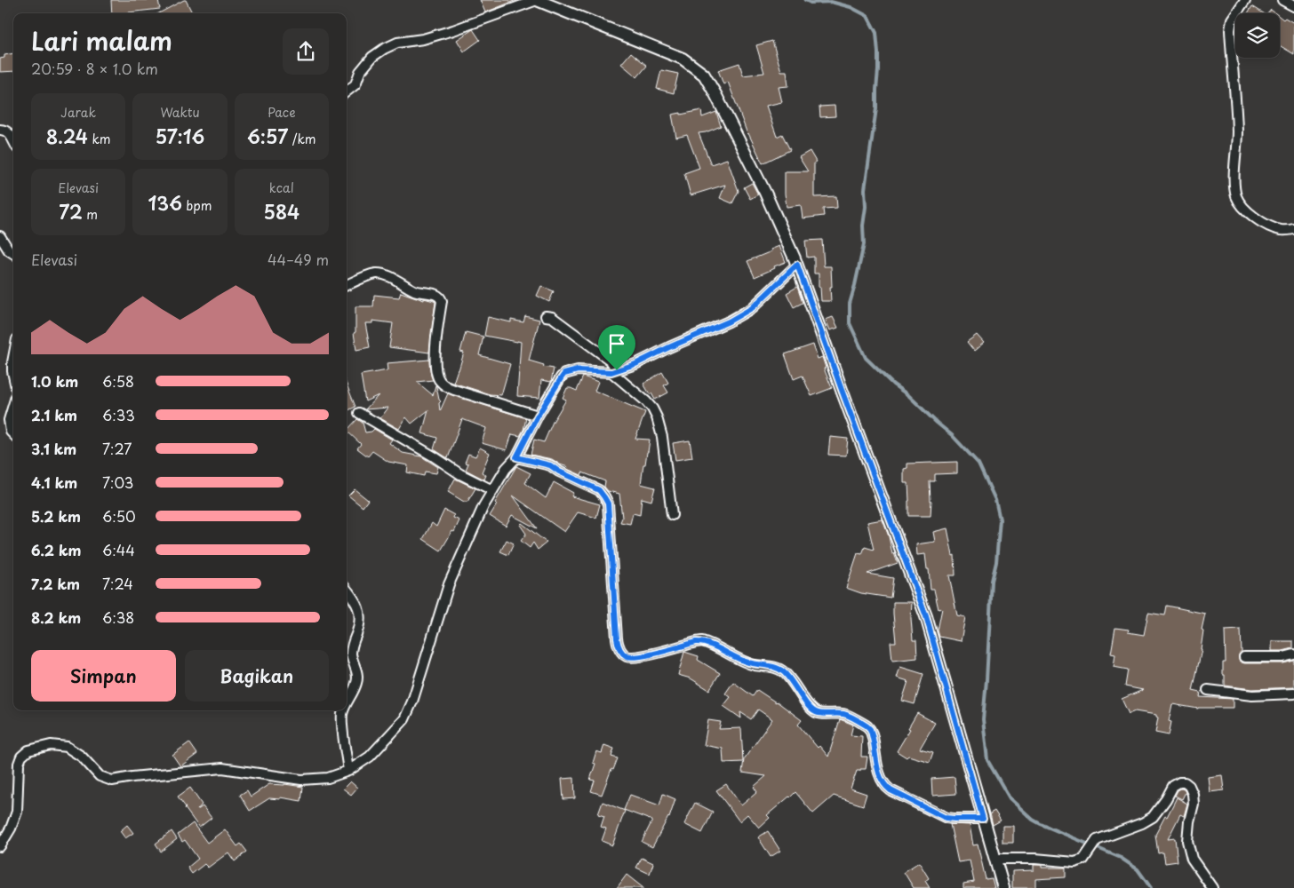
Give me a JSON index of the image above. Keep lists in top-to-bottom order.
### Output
{
  "page": {
    "heading": ["Lari malam", "20:59 · 8 × 1.0 km"],
    "stats": [
      ["Jarak", "8.24 km"],
      ["Waktu", "57:16"],
      ["Pace", "6:57 /km"],
      ["Elevasi", "72 m"],
      ["136 bpm"],
      ["kcal", "584"]
    ],
    "chart": ["Elevasi", "44–49 m"],
    "list": [
      {
        "name": "1.0 km",
        "note": "6:58"
      },
      {
        "name": "2.1 km",
        "note": "6:33"
      },
      {
        "name": "3.1 km",
        "note": "7:27"
      },
      {
        "name": "4.1 km",
        "note": "7:03"
      },
      {
        "name": "5.2 km",
        "note": "6:50"
      },
      {
        "name": "6.2 km",
        "note": "6:44"
      },
      {
        "name": "7.2 km",
        "note": "7:24"
      },
      {
        "name": "8.2 km",
        "note": "6:38"
      }
    ],
    "buttons": ["Simpan", "Bagikan"]
  }
}
